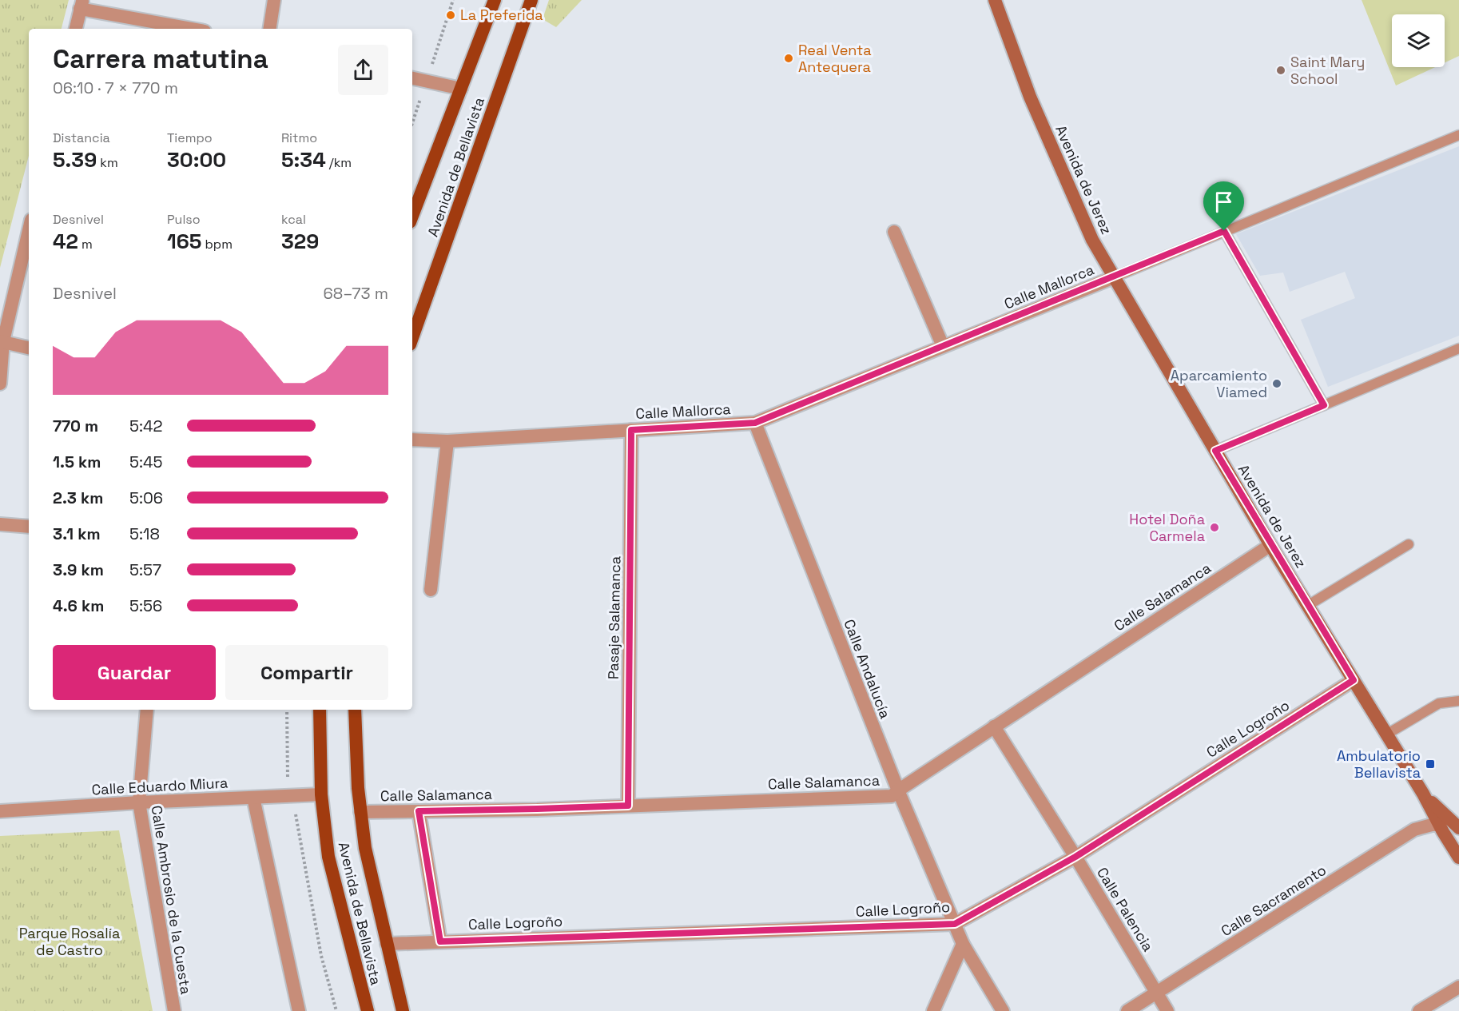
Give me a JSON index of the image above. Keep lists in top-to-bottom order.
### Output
{
  "streets": {
    "main road": ["Avenida de Bellavista", "Avenida de Jerez"],
    "street": [
      "Calle Mallorca",
      "Calle Salamanca",
      "Pasaje Salamanca",
      "Calle Andalucía",
      "Calle Logroño",
      "Calle Eduardo Miura",
      "Calle Ambrosio de la Cuesta",
      "Calle Sacramento",
      "Calle Palencia"
    ]
  },
  "crossings": [
    ["Avenida de Bellavista", "Calle Salamanca"],
    ["Avenida de Bellavista", "Calle Logroño"],
    ["Avenida de Bellavista", "Calle Eduardo Miura"],
    ["Avenida de Jerez", "Calle Mallorca"],
    ["Avenida de Jerez", "Calle Salamanca"],
    ["Avenida de Jerez", "Calle Logroño"],
    ["Avenida de Jerez", "Calle Sacramento"],
    ["Calle Mallorca", "Pasaje Salamanca"],
    ["Calle Mallorca", "Calle Andalucía"],
    ["Calle Salamanca", "Pasaje Salamanca"],
    ["Calle Salamanca", "Calle Andalucía"],
    ["Calle Salamanca", "Calle Palencia"],
    ["Calle Andalucía", "Calle Logroño"],
    ["Calle Logroño", "Calle Palencia"],
    ["Calle Eduardo Miura", "Calle Ambrosio de la Cuesta"],
    ["Calle Sacramento", "Calle Palencia"]
  ],
  "parks": ["Parque Rosalía de Castro"],
  "places": {
    "other": [
      "La Preferida",
      "Real Venta Antequera",
      "Saint Mary School",
      "Aparcamiento Viamed",
      "Hotel Doña Carmela"
    ],
    "transit": ["Ambulatorio Bellavista"]
  },
  "page": {
    "heading": ["Carrera matutina", "06:10 · 7 × 770 m"],
    "stats": [
      ["Distancia", "5.39 km"],
      ["Tiempo", "30:00"],
      ["Ritmo", "5:34 /km"],
      ["Desnivel", "42 m"],
      ["Pulso", "165 bpm"],
      ["kcal", "329"]
    ],
    "chart": ["Desnivel", "68–73 m"],
    "list": [
      {
        "name": "770 m",
        "note": "5:42"
      },
      {
        "name": "1.5 km",
        "note": "5:45"
      },
      {
        "name": "2.3 km",
        "note": "5:06"
      },
      {
        "name": "3.1 km",
        "note": "5:18"
      },
      {
        "name": "3.9 km",
        "note": "5:57"
      },
      {
        "name": "4.6 km",
        "note": "5:56"
      }
    ],
    "buttons": ["Guardar", "Compartir"]
  }
}
